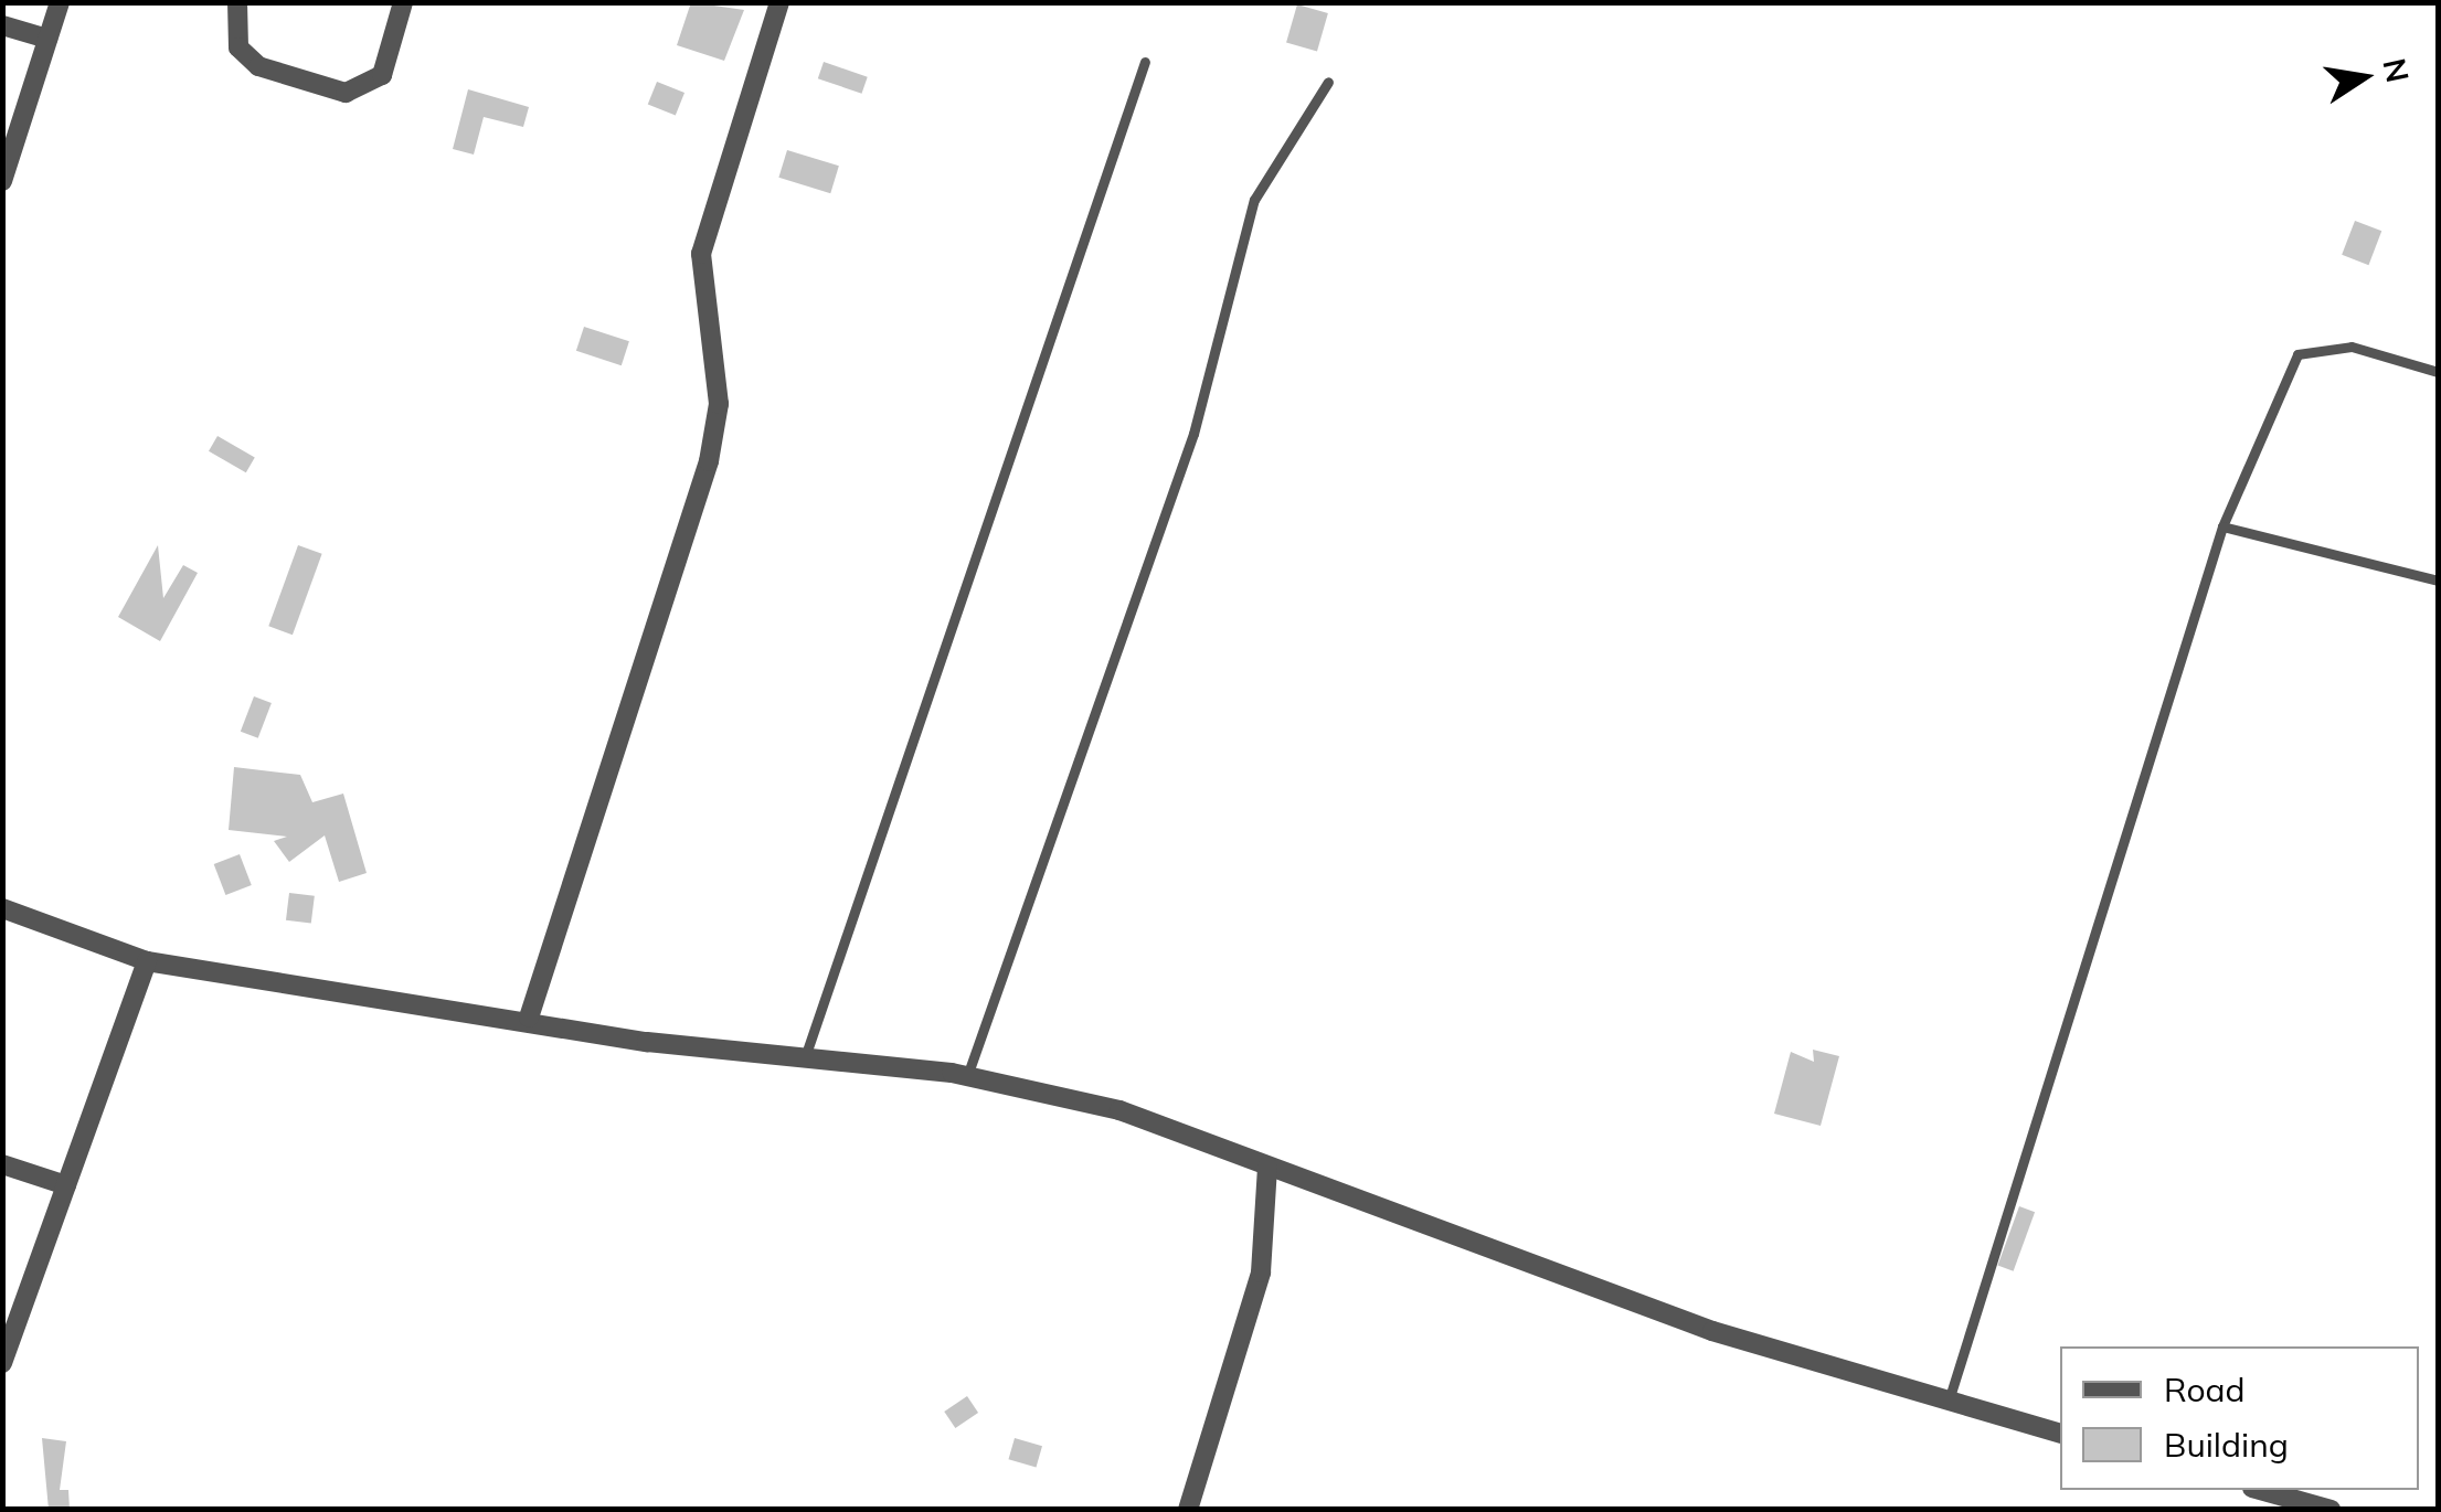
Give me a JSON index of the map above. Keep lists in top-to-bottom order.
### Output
{
  "legend": ["Road", "Building"],
  "north": "right"
}
